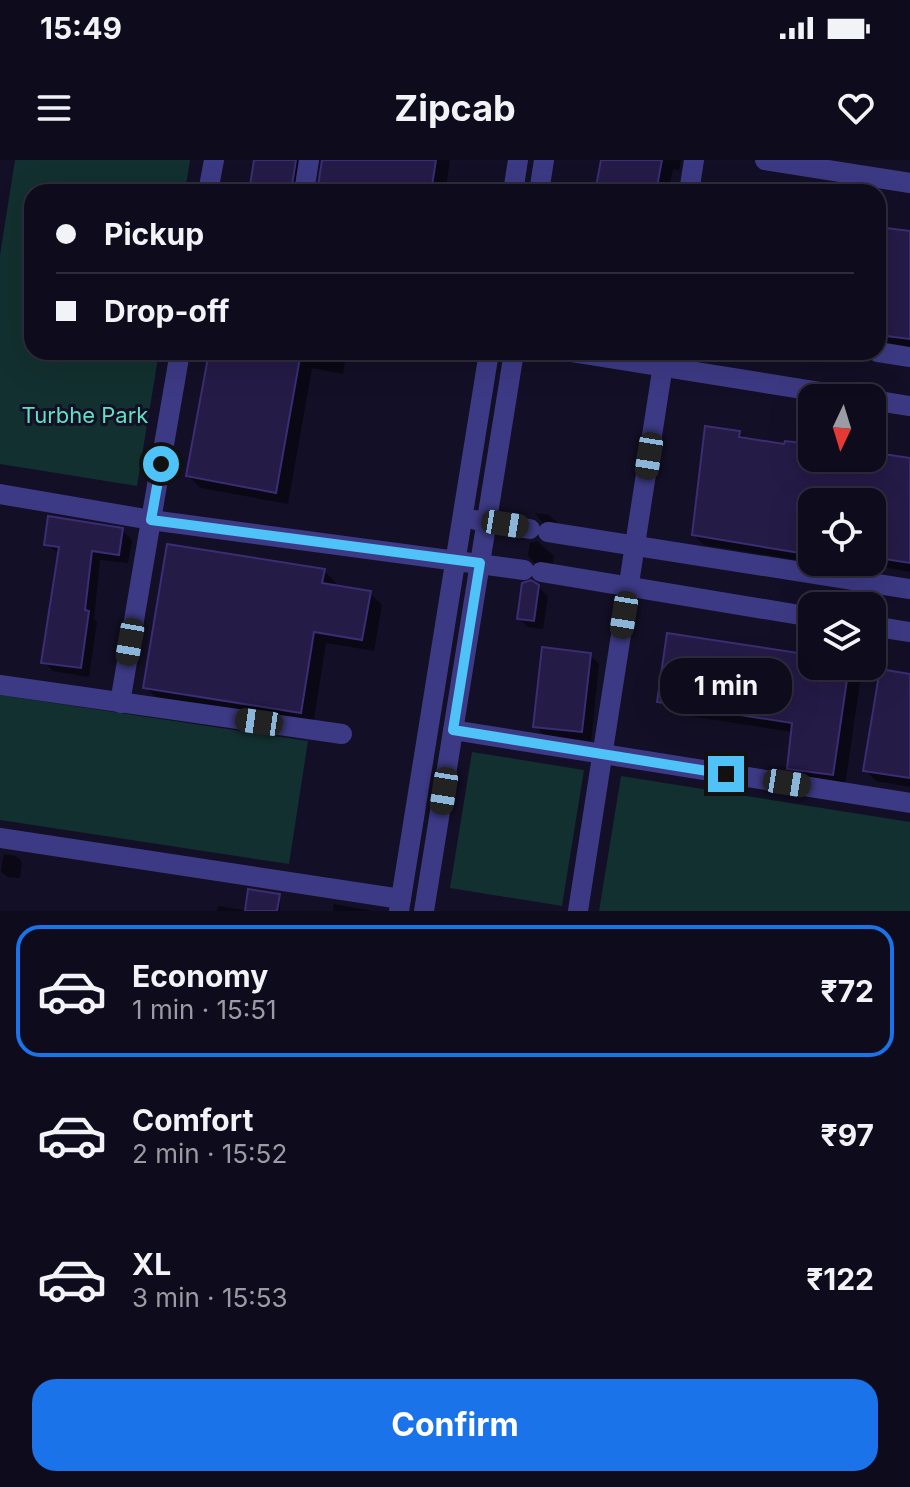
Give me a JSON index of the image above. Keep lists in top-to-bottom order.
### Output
{
  "parks": ["Turbhe Park"],
  "north": "bottom",
  "page": {
    "status": "15:49",
    "header": "Zipcab",
    "banner": ["Pickup", "Drop-off"],
    "bubble": "1 min",
    "list": [
      {
        "name": "Economy",
        "note": "1 min · 15:51",
        "value": "₹72"
      },
      {
        "name": "Comfort",
        "note": "2 min · 15:52",
        "value": "₹97"
      },
      {
        "name": "XL",
        "note": "3 min · 15:53",
        "value": "₹122"
      }
    ],
    "buttons": "Confirm"
  }
}
